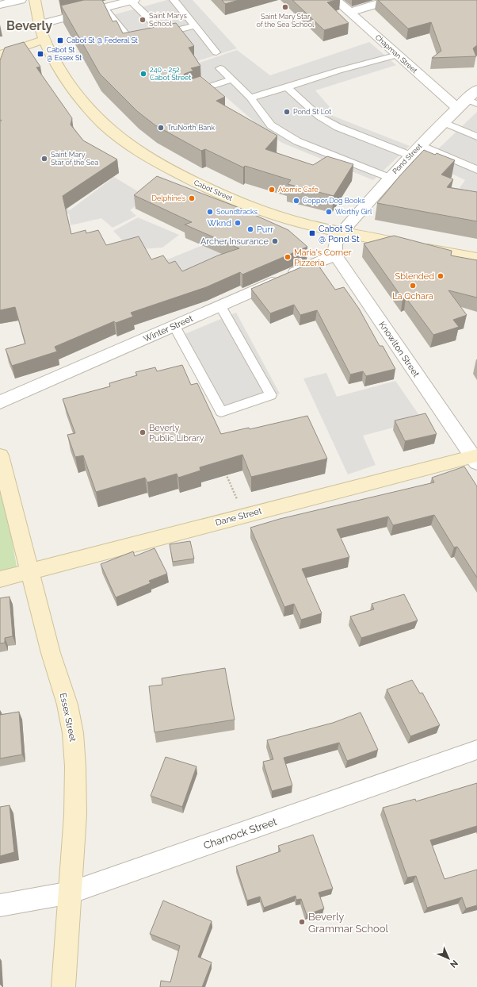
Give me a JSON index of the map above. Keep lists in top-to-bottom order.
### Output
{
  "streets": {
    "main road": ["Cabot Street", "Dane Street", "Essex Street"],
    "street": [
      "Chapman Street",
      "Pond Street",
      "Winter Street",
      "Knowlton Street",
      "Charnock Street"
    ]
  },
  "crossings": [
    ["Chapman Street", "Pond Street"],
    ["Pond Street", "Cabot Street"],
    ["Winter Street", "Knowlton Street"],
    ["Knowlton Street", "Dane Street"],
    ["Dane Street", "Essex Street"],
    ["Essex Street", "Charnock Street"]
  ],
  "districts": ["Beverly"],
  "places": {
    "other": [
      "Saint Mary Star of the Sea School",
      "Saint Marys School",
      "240 - 252 Cabot Street",
      "Pond St Lot",
      "TruNorth Bank",
      "Saint Mary Star of the Sea",
      "Atomic Cafe",
      "Delphine’s",
      "Copper Dog Books",
      "Soundtracks",
      "Worthy Girl",
      "Wknd",
      "Purr",
      "Archer Insurance",
      "Maria's Corner Pizzeria",
      "Sblended",
      "La Qchara",
      "Beverly Public Library",
      "Beverly Grammar School"
    ],
    "transit": ["Cabot St @ Federal St", "Cabot St @ Essex St", "Cabot St @ Pond St"]
  },
  "north": "bottom right"
}
